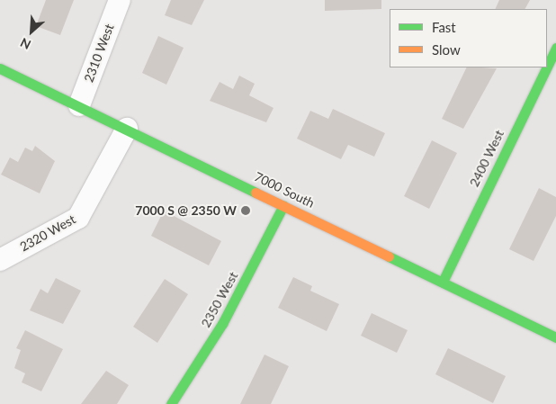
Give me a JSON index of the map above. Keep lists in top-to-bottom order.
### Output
{
  "streets": {
    "main road": ["2400 West", "7000 South", "2350 West"],
    "street": ["2310 West", "2320 West"]
  },
  "crossings": [
    ["2310 West", "7000 South"],
    ["2400 West", "7000 South"],
    ["7000 South", "2320 West"],
    ["7000 South", "2350 West"]
  ],
  "places": ["7000 S @ 2350 W"],
  "legend": ["Fast", "Slow"],
  "north": "bottom left"
}
